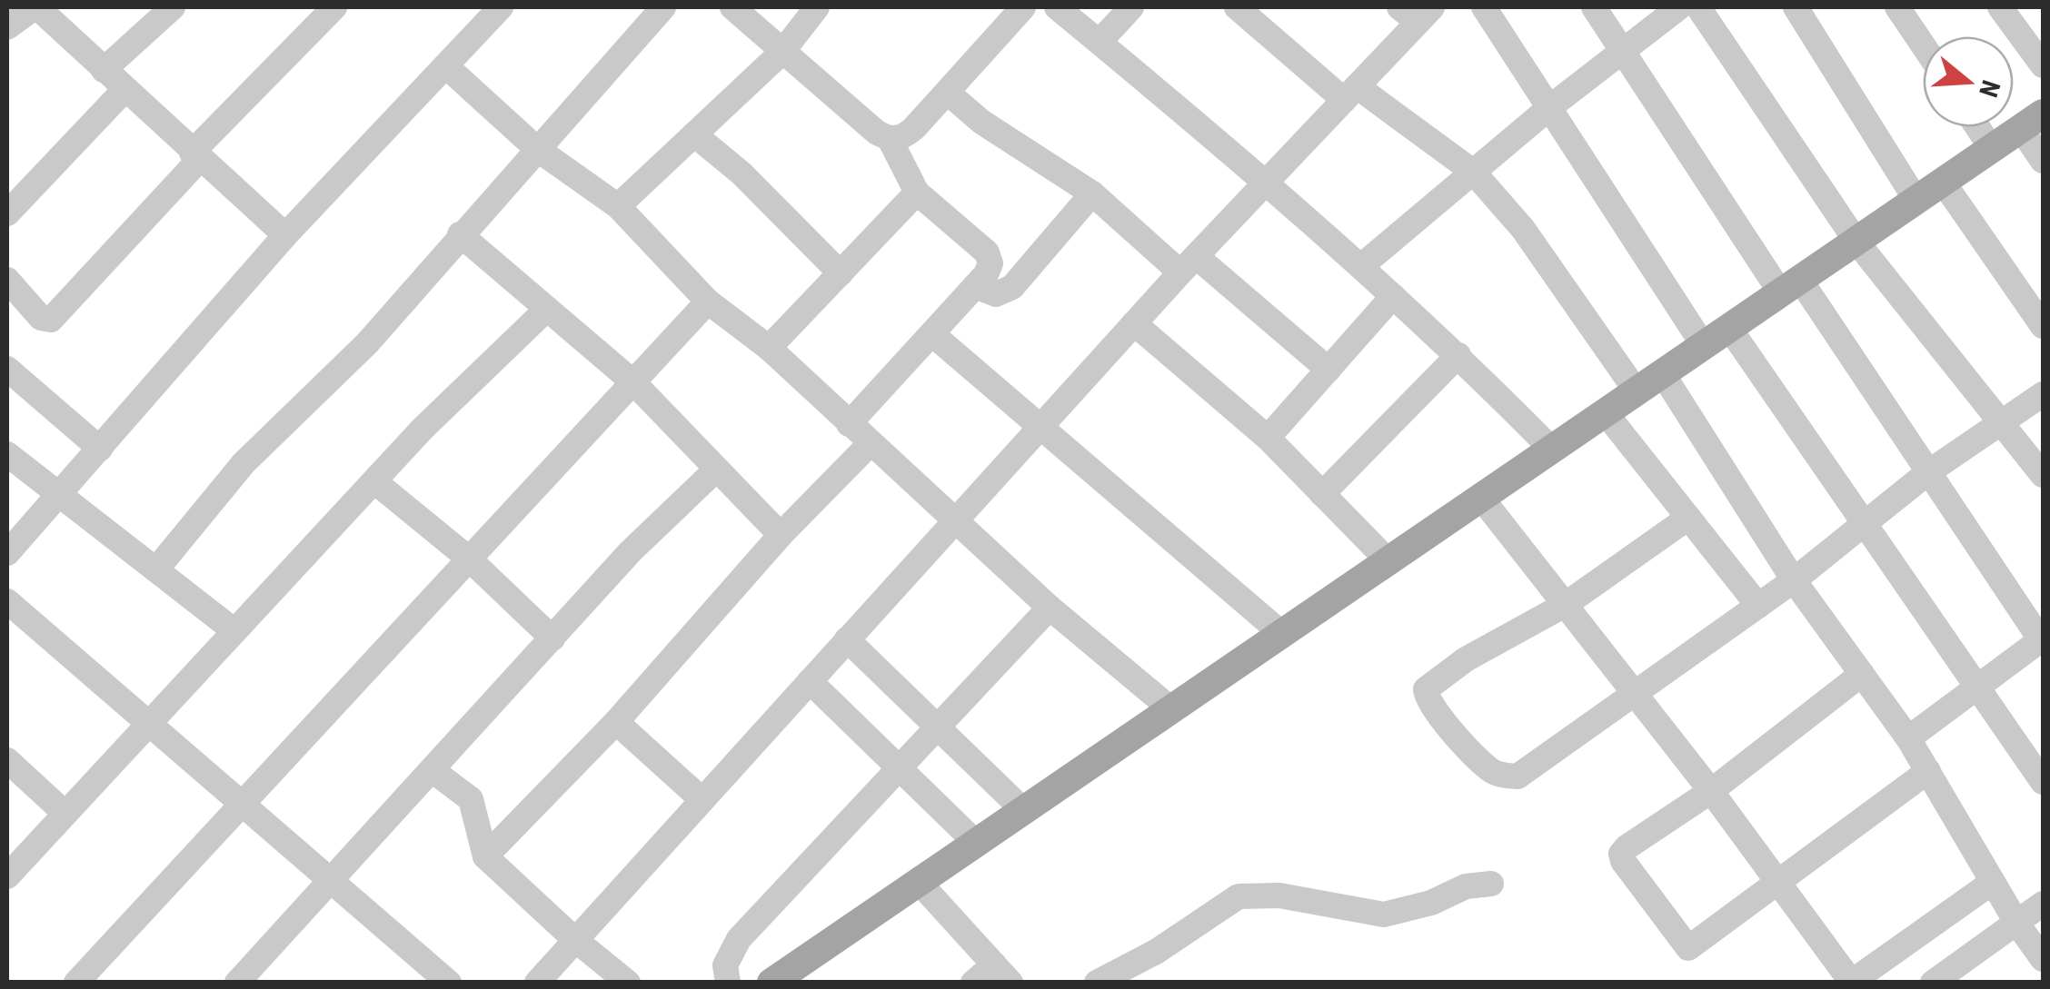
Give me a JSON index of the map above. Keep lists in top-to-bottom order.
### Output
{
  "north": "right"
}
